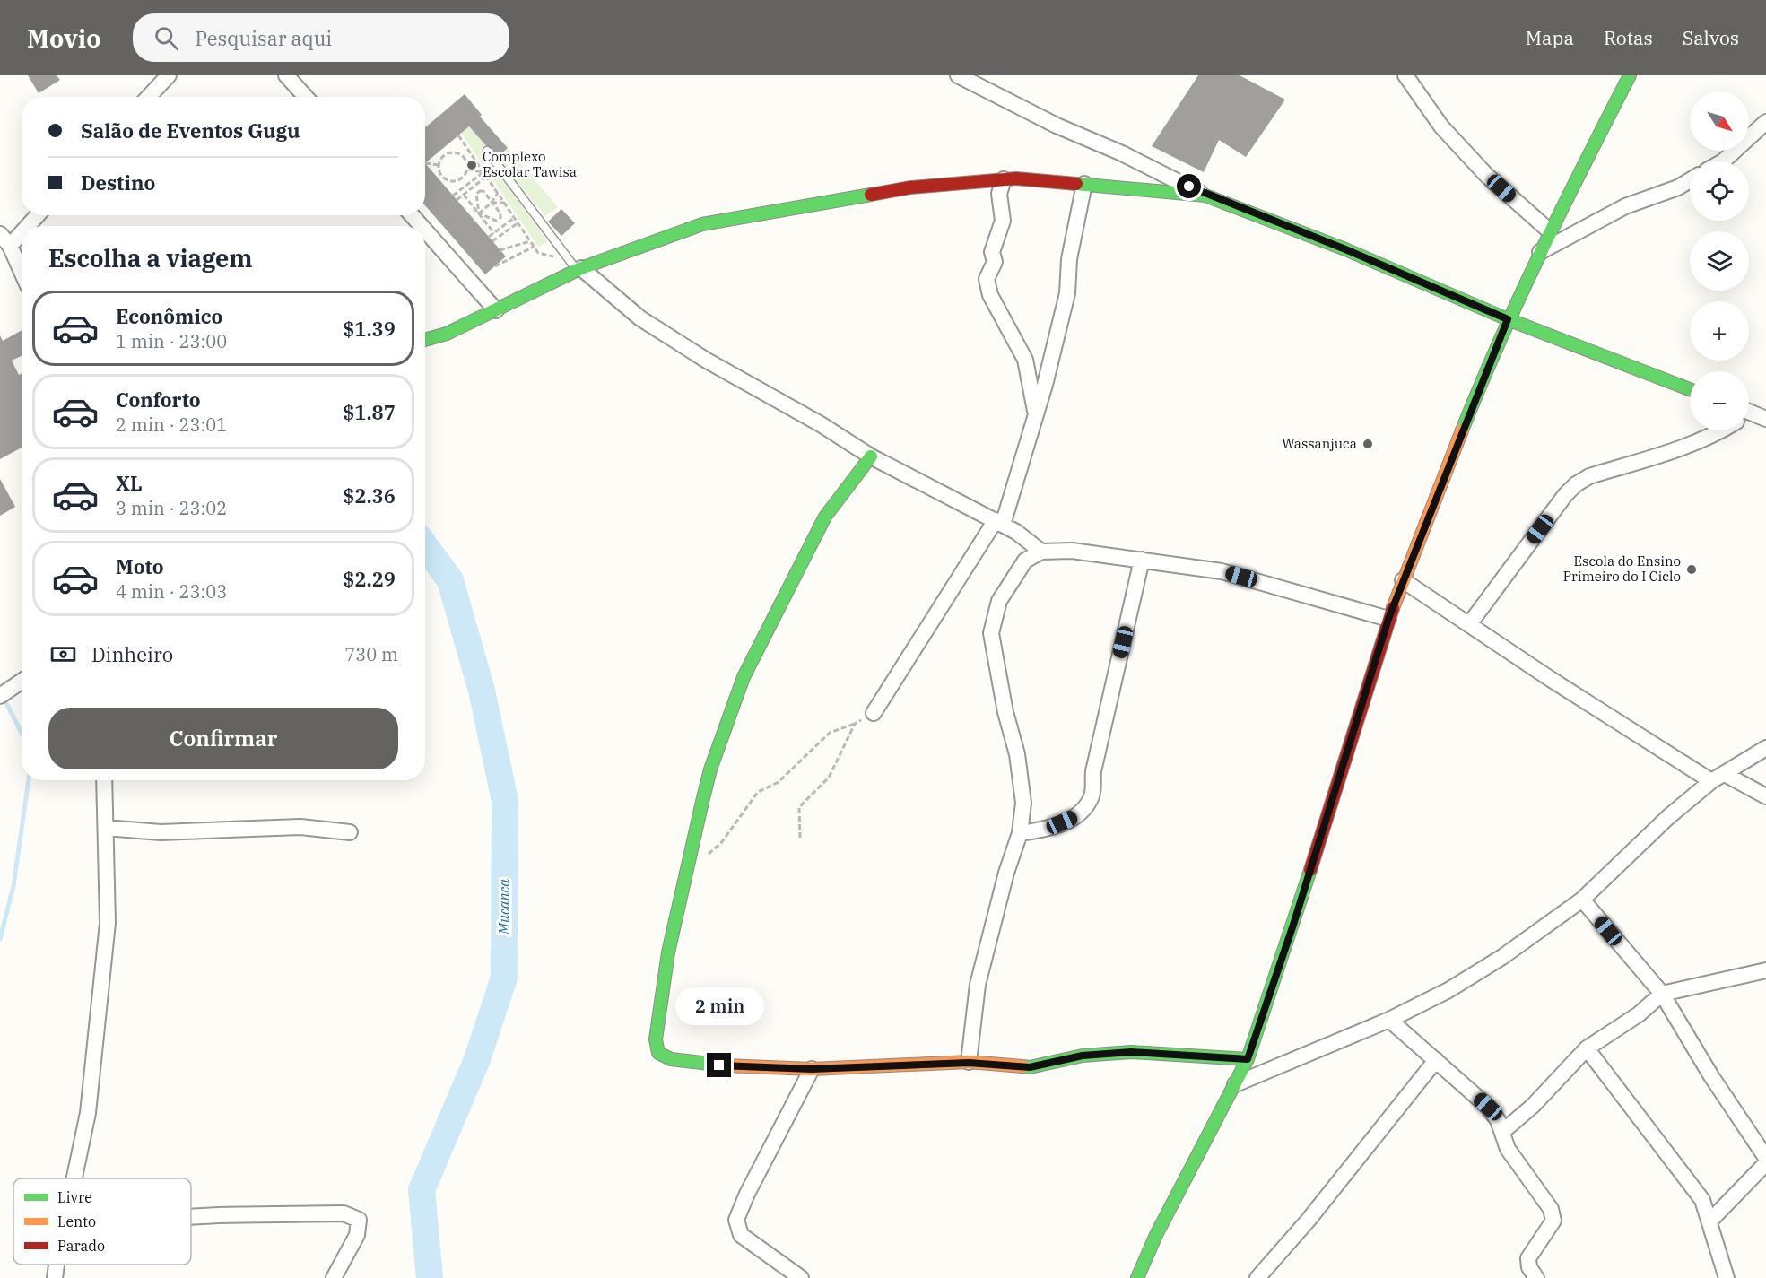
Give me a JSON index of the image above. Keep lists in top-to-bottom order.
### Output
{
  "water": ["Mucanca"],
  "places": ["Complexo Escolar Tawisa", "Wassanjuca", "Escola do Ensino Primeiro do I Ciclo"],
  "legend": ["Livre", "Lento", "Parado"],
  "north": "bottom right",
  "page": {
    "header": "Movio",
    "search": "Pesquisar aqui",
    "nav": ["Mapa", "Rotas", "Salvos"],
    "map_buttons": ["+", "−"],
    "banner": ["Salão de Eventos Gugu", "Destino"],
    "heading": "Escolha a viagem",
    "list": [
      {
        "name": "Econômico",
        "note": "1 min · 23:00",
        "value": "$1.39"
      },
      {
        "name": "Conforto",
        "note": "2 min · 23:01",
        "value": "$1.87"
      },
      {
        "name": "XL",
        "note": "3 min · 23:02",
        "value": "$2.36"
      },
      {
        "name": "Moto",
        "note": "4 min · 23:03",
        "value": "$2.29"
      }
    ],
    "pay": ["Dinheiro", "730 m"],
    "buttons": "Confirmar",
    "bubble": "2 min"
  }
}
